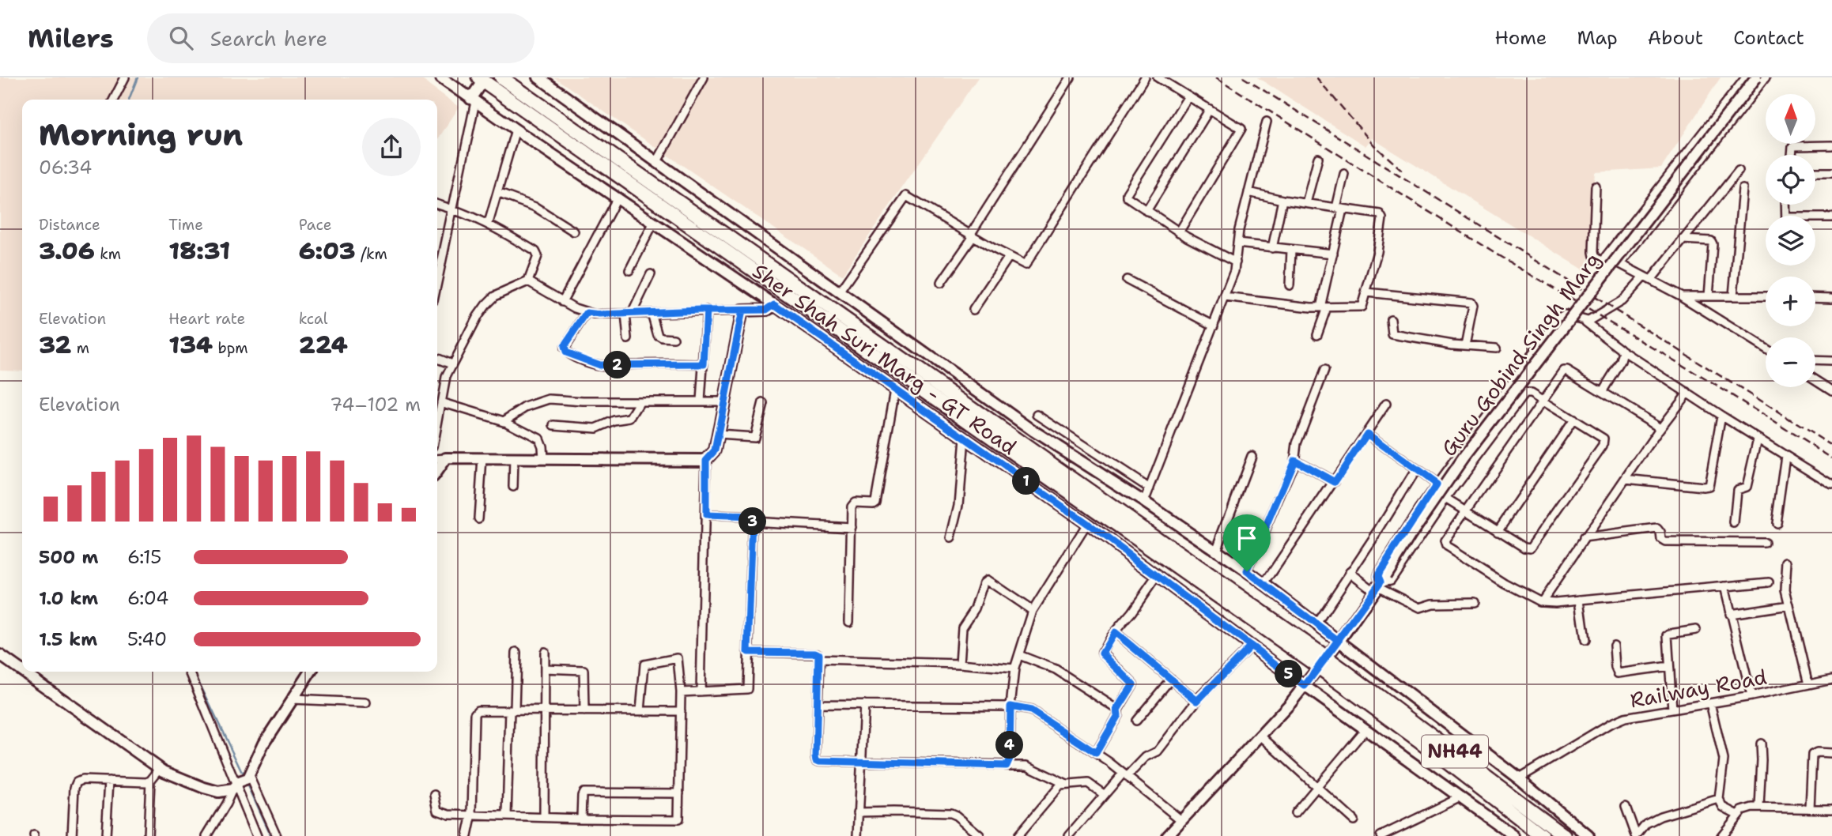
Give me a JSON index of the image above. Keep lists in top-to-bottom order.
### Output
{
  "streets": {
    "highway": ["Sher Shah Suri Marg - GT Road", "NH44"],
    "street": ["Guru Gobind Singh Marg", "Railway Road"]
  },
  "crossings": [
    ["Guru Gobind Singh Marg", "Sher Shah Suri Marg - GT Road"],
    ["Sher Shah Suri Marg - GT Road", "Railway Road"]
  ],
  "north": "top",
  "page": {
    "header": "Milers",
    "search": "Search here",
    "nav": [
      "Home",
      "Map",
      "About",
      "Contact"
    ],
    "map_buttons": ["+", "−"],
    "heading": ["Morning run", "06:34"],
    "stats": [
      ["Distance", "3.06 km"],
      ["Time", "18:31"],
      ["Pace", "6:03 /km"],
      ["Elevation", "32 m"],
      ["Heart rate", "134 bpm"],
      ["kcal", "224"]
    ],
    "pins": [
      "2",
      "1",
      "3",
      "5",
      "4"
    ],
    "chart": ["Elevation", "74–102 m"],
    "list": [
      {
        "name": "500 m",
        "note": "6:15"
      },
      {
        "name": "1.0 km",
        "note": "6:04"
      },
      {
        "name": "1.5 km",
        "note": "5:40"
      }
    ]
  }
}
